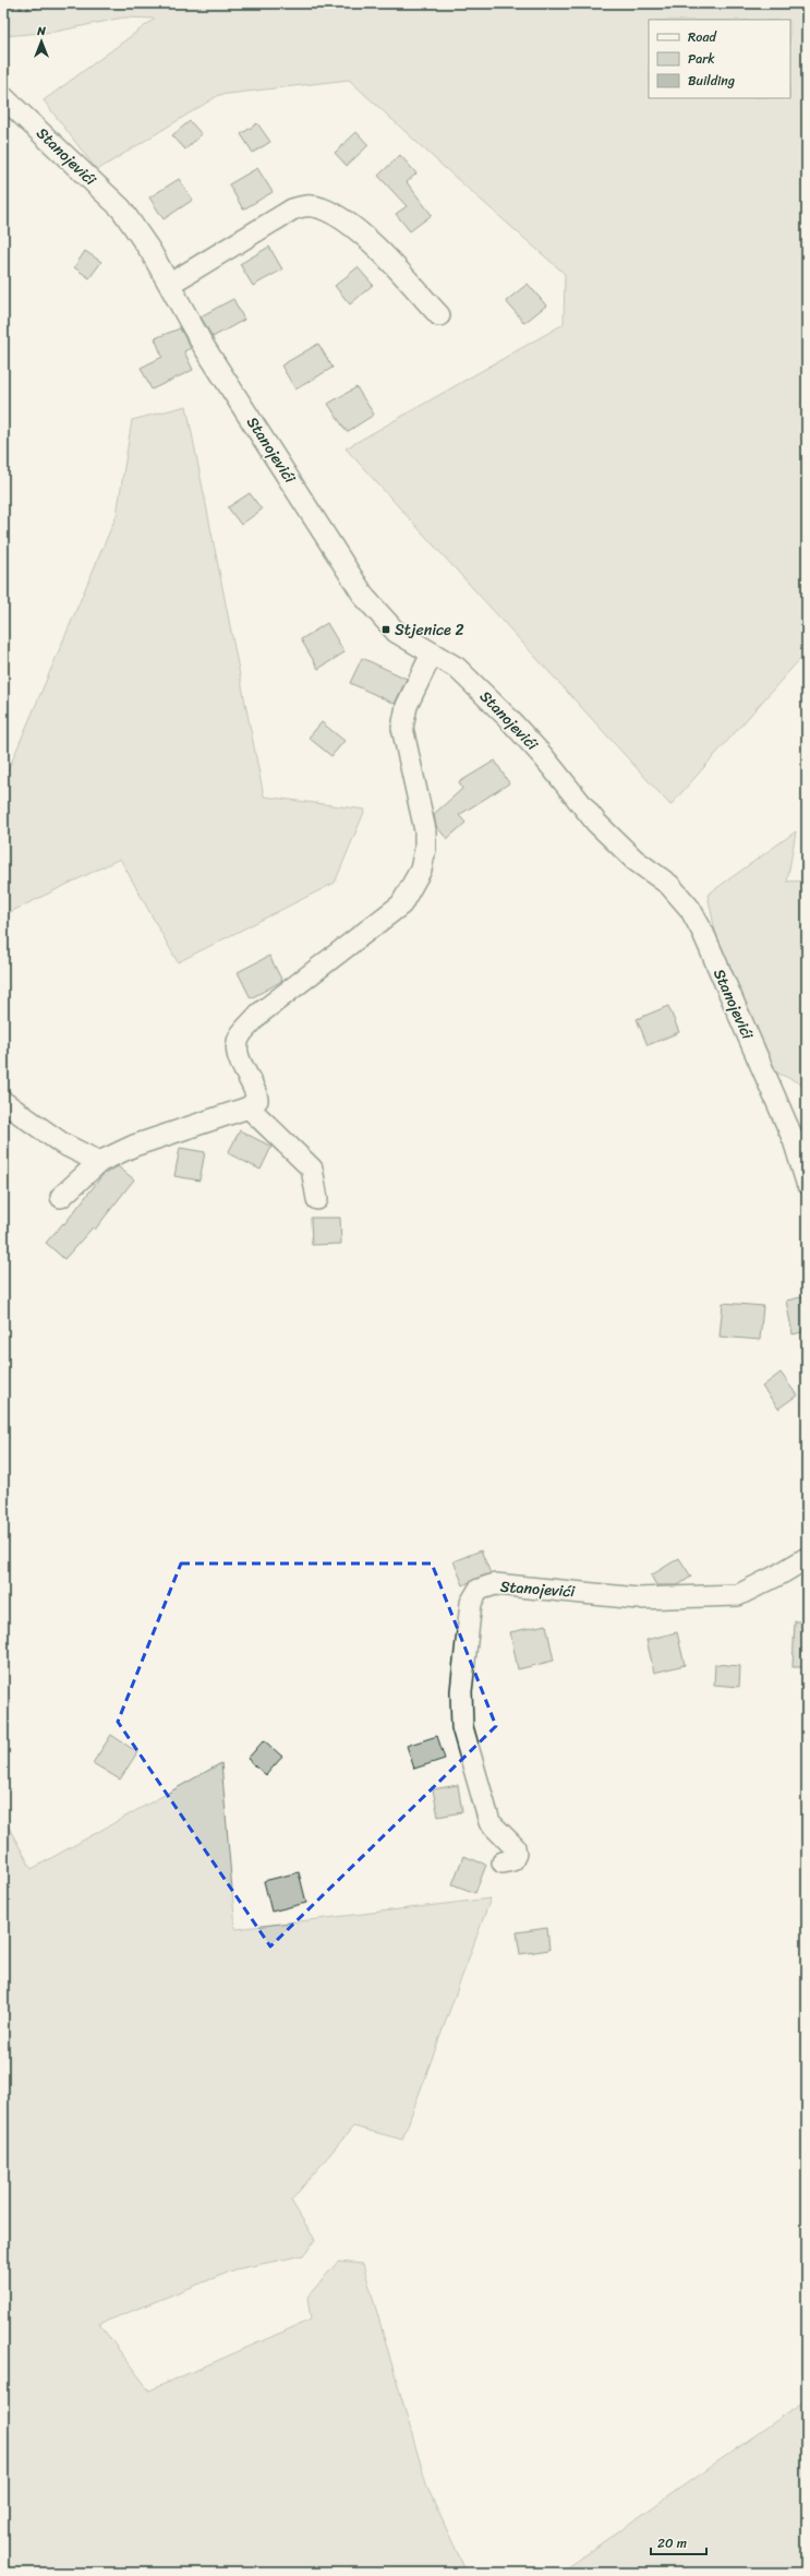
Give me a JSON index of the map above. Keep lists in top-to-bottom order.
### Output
{
  "streets": {
    "street": ["Stanojevići"]
  },
  "places": {
    "transit": ["Stjenice 2"]
  },
  "legend": ["Road", "Park", "Building"],
  "scale_bar": "20 m",
  "north": "top"
}
